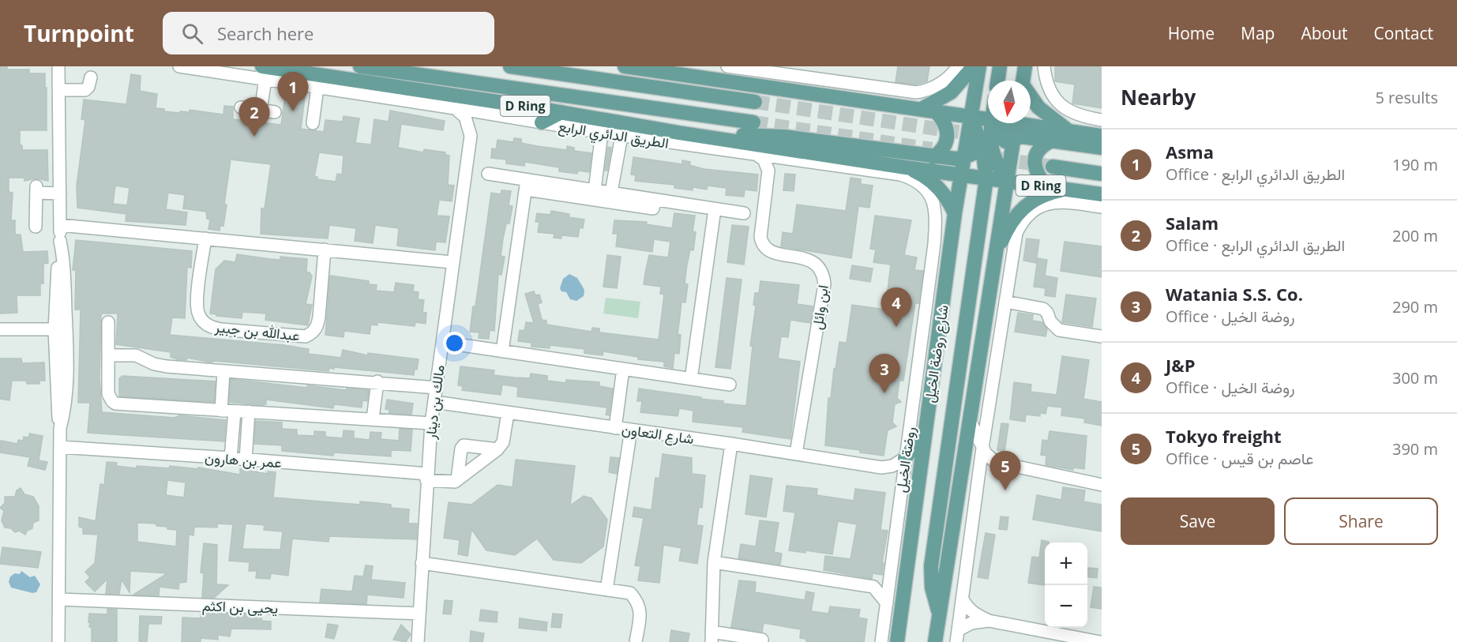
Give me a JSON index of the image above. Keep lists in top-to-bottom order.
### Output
{
  "streets": {
    "main road": ["D Ring", "شارع روضة الخيل"],
    "street": [
      "الطريق الدائري الرابع",
      "ابن وائل",
      "عبدالله بن جبير",
      "مالك بن دينار",
      "شارع التعاون",
      "عمر بن هارون",
      "روضة الخيل",
      "يحيى بن اكثم"
    ]
  },
  "crossings": [
    ["D Ring", "الطريق الدائري الرابع"],
    ["D Ring", "شارع روضة الخيل"],
    ["الطريق الدائري الرابع", "روضة الخيل"],
    ["ابن وائل", "شارع التعاون"],
    ["مالك بن دينار", "شارع التعاون"],
    ["مالك بن دينار", "عمر بن هارون"],
    ["مالك بن دينار", "يحيى بن اكثم"]
  ],
  "north": "bottom",
  "page": {
    "header": "Turnpoint",
    "search": "Search here",
    "nav": [
      "Home",
      "Map",
      "About",
      "Contact"
    ],
    "heading": ["Nearby", "5 results"],
    "pins": [
      "1",
      "2",
      "4",
      "3",
      "5"
    ],
    "list": [
      {
        "mark": "1",
        "name": "Asma",
        "note": "Office · الطريق الدائري الرابع",
        "value": "190 m"
      },
      {
        "mark": "2",
        "name": "Salam",
        "note": "Office · الطريق الدائري الرابع",
        "value": "200 m"
      },
      {
        "mark": "3",
        "name": "Watania S.S. Co.",
        "note": "Office · روضة الخيل",
        "value": "290 m"
      },
      {
        "mark": "4",
        "name": "J&P",
        "note": "Office · روضة الخيل",
        "value": "300 m"
      },
      {
        "mark": "5",
        "name": "Tokyo freight",
        "note": "Office · عاصم بن قيس",
        "value": "390 m"
      }
    ],
    "buttons": ["Save", "Share"],
    "map_buttons": ["+", "−"]
  }
}
